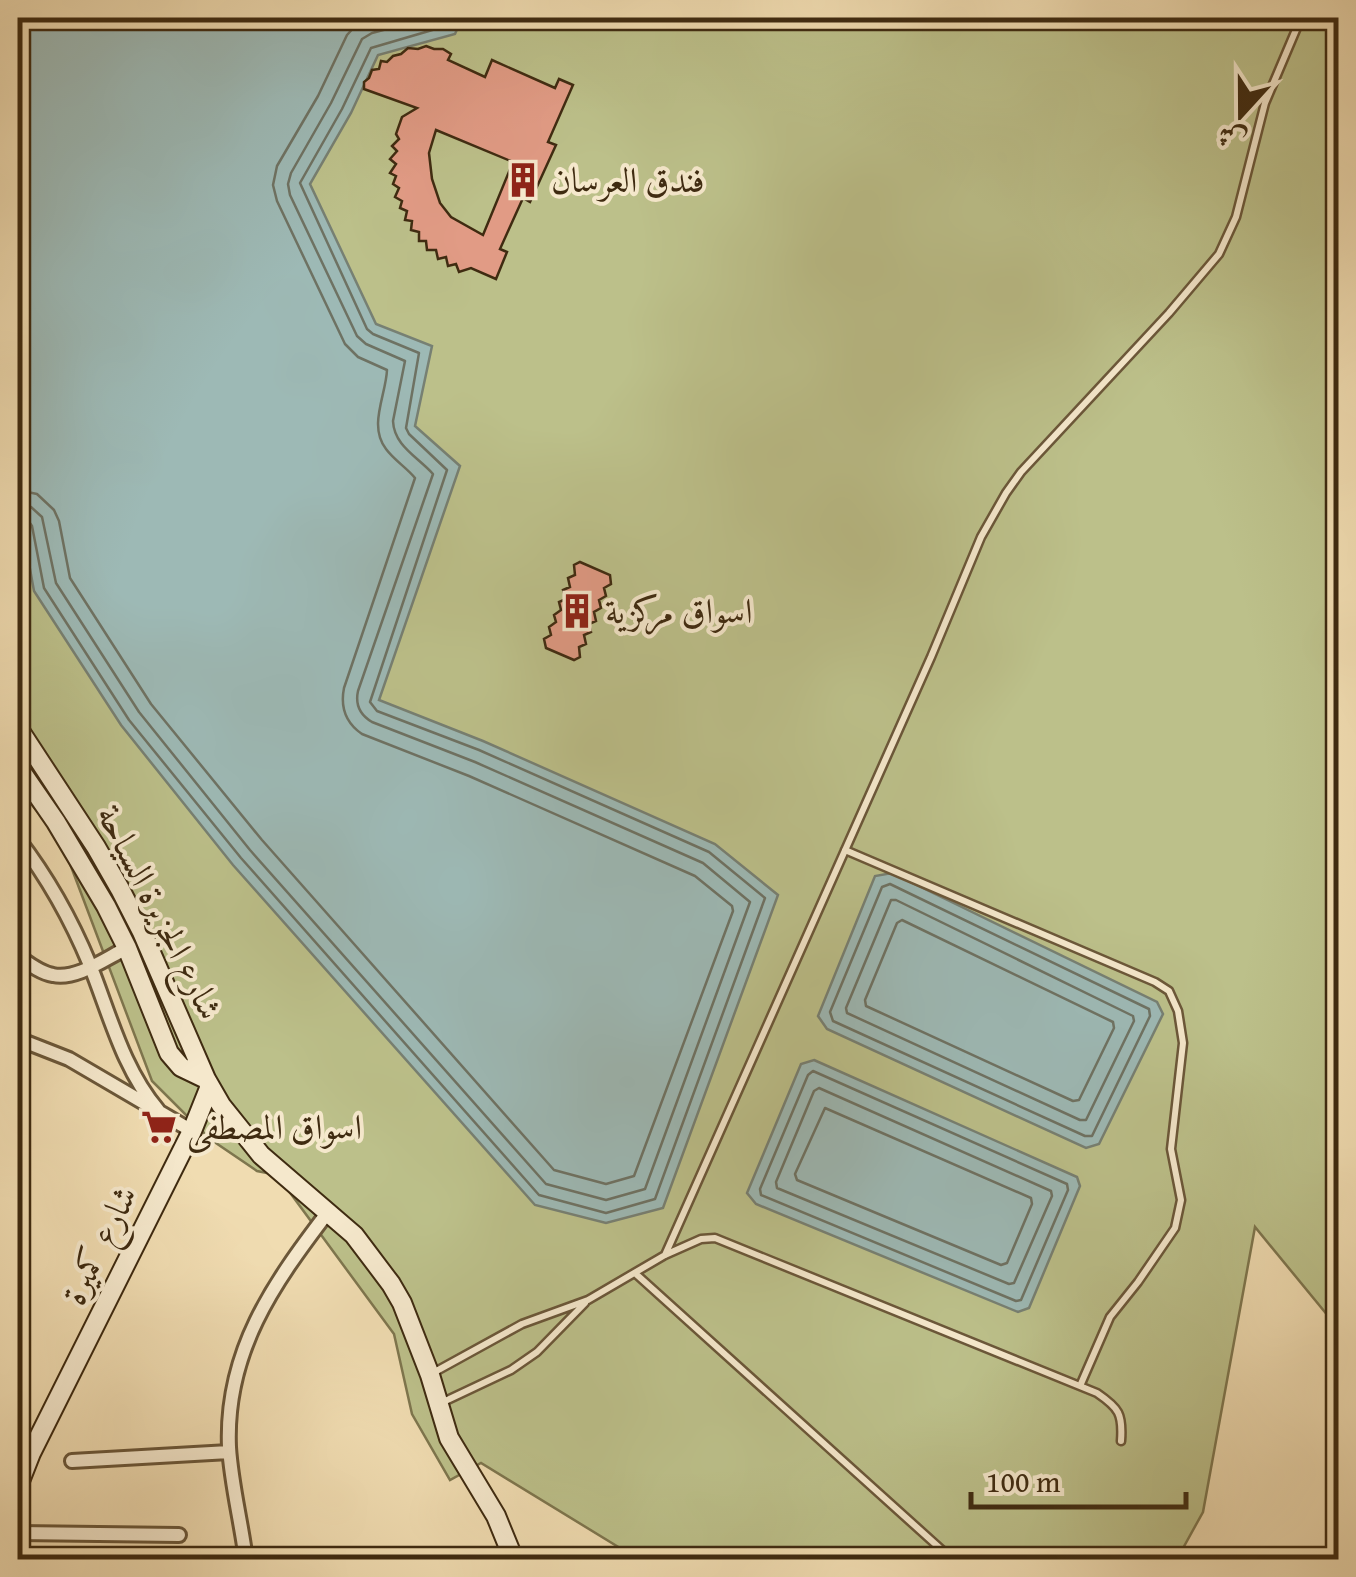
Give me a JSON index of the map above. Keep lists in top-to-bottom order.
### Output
{
  "streets": {
    "street": ["شارع الجزيرة السياحة", "شارع كميرة"]
  },
  "crossings": [
    ["شارع الجزيرة السياحة", "شارع كميرة"]
  ],
  "places": {
    "building": ["فندق العرسان", "اسواق مركزية"],
    "supermarket": ["اسواق المصطفى"]
  },
  "scale_bar": "100 m",
  "north": "bottom"
}
